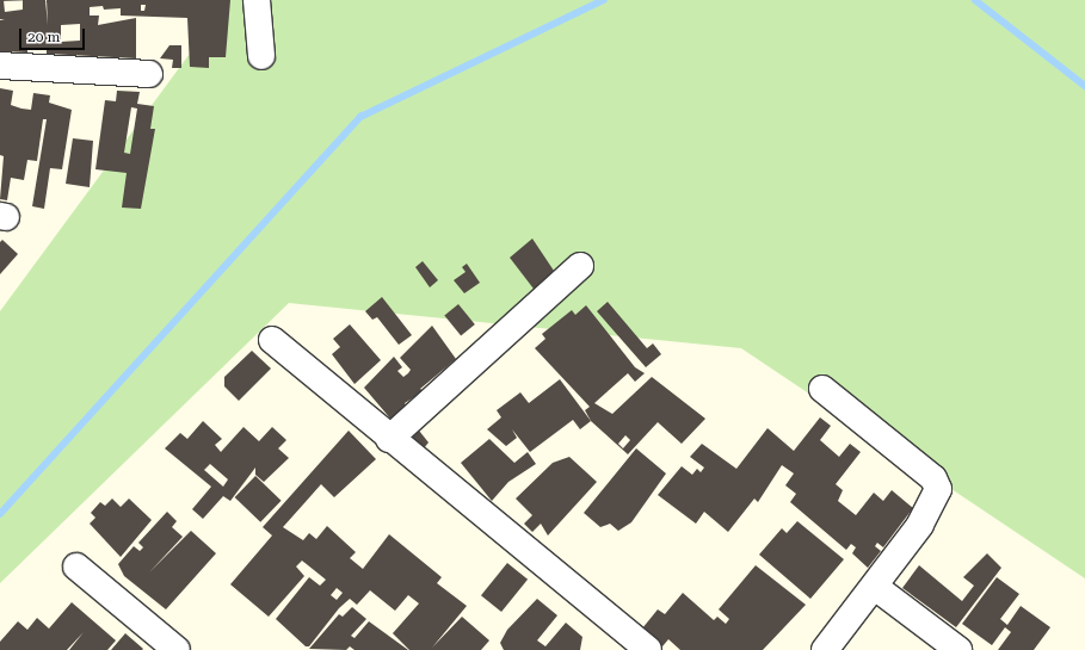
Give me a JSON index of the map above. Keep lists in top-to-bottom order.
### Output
{
  "scale_bar": "20 m"
}
